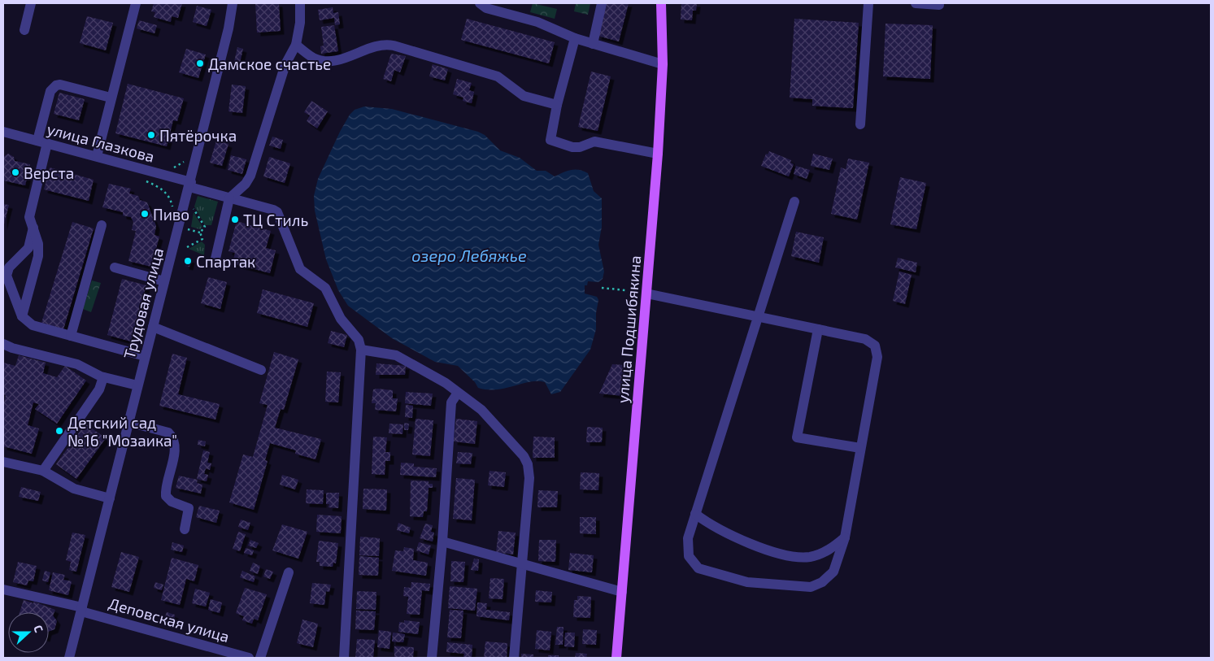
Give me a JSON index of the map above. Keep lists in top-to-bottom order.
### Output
{
  "streets": {
    "main road": ["улица Подшибякина"],
    "street": ["улица Глазкова", "Трудовая улица", "Деповская улица"]
  },
  "crossings": [
    ["улица Глазкова", "Трудовая улица"],
    ["Трудовая улица", "Деповская улица"]
  ],
  "water": ["озеро Лебяжье"],
  "places": [
    "Дамское счастье",
    "Пятёрочка",
    "Верста",
    "Пиво",
    "ТЦ Стиль",
    "Спартак",
    "Детский сад №16 \"Мозаика\""
  ],
  "north": "right"
}
